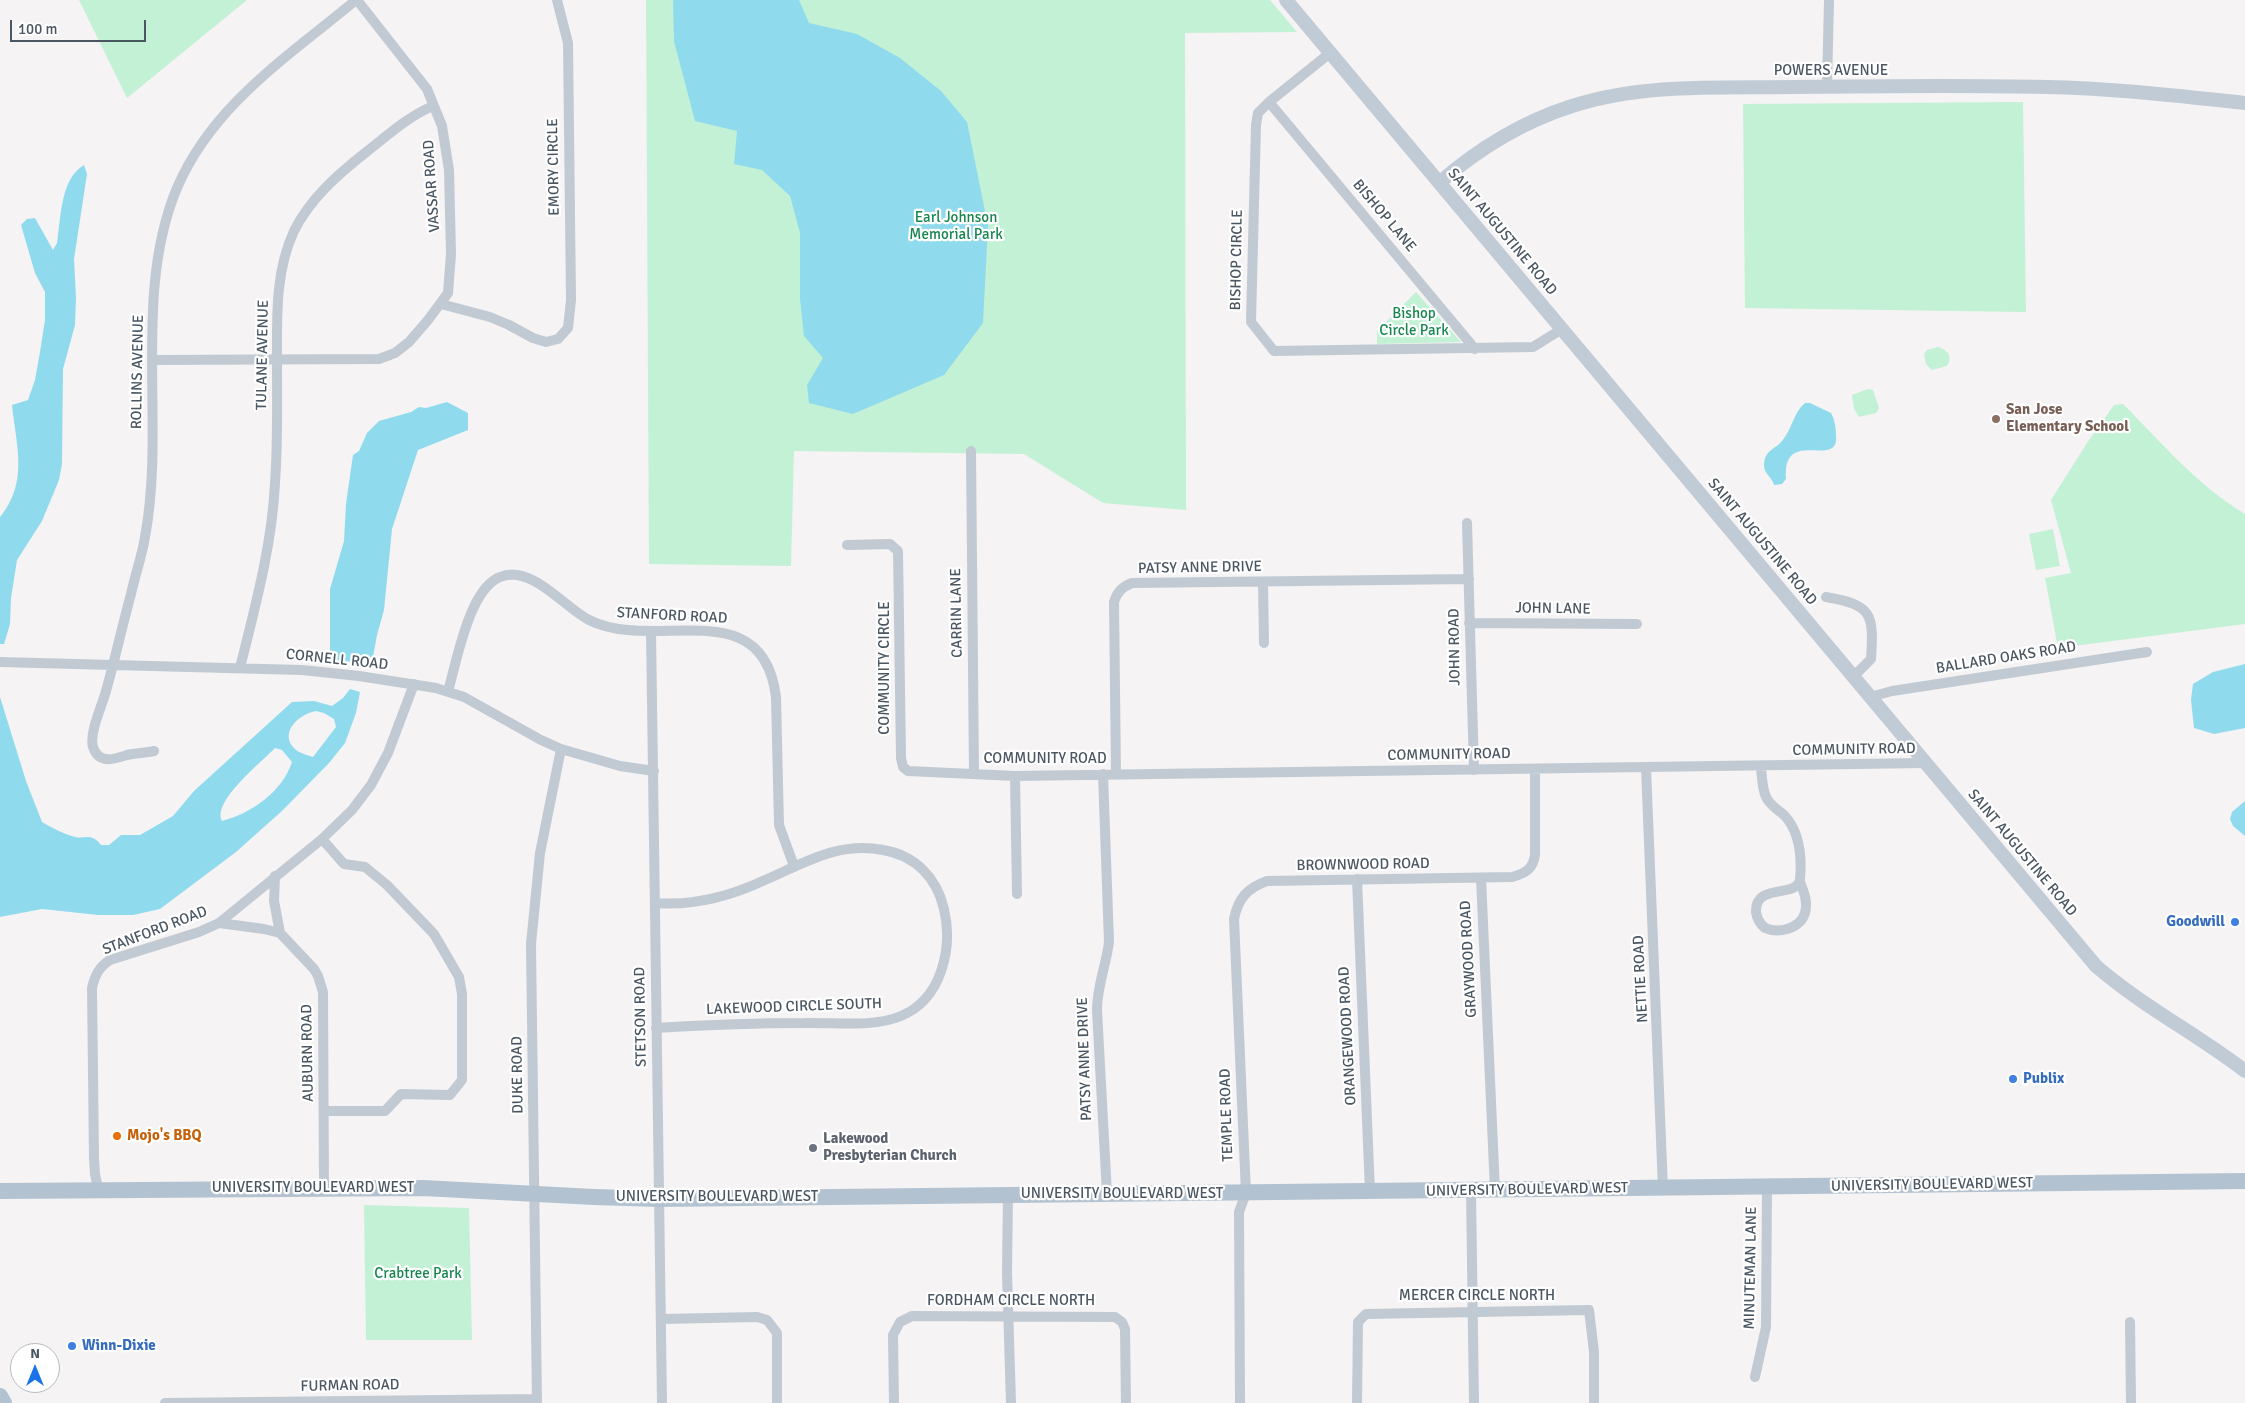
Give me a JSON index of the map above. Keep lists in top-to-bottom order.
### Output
{
  "streets": {
    "main road": ["POWERS AVENUE", "SAINT AUGUSTINE ROAD", "UNIVERSITY BOULEVARD WEST"],
    "street": [
      "EMORY CIRCLE",
      "VASSAR ROAD",
      "BISHOP LANE",
      "BISHOP CIRCLE",
      "TULANE AVENUE",
      "ROLLINS AVENUE",
      "PATSY ANNE DRIVE",
      "JOHN LANE",
      "CARRIN LANE",
      "STANFORD ROAD",
      "JOHN ROAD",
      "BALLARD OAKS ROAD",
      "CORNELL ROAD",
      "COMMUNITY CIRCLE",
      "COMMUNITY ROAD",
      "BROWNWOOD ROAD",
      "GRAYWOOD ROAD",
      "NETTIE ROAD",
      "LAKEWOOD CIRCLE SOUTH",
      "STETSON ROAD",
      "ORANGEWOOD ROAD",
      "AUBURN ROAD",
      "DUKE ROAD",
      "TEMPLE ROAD",
      "MINUTEMAN LANE",
      "MERCER CIRCLE NORTH",
      "FORDHAM CIRCLE NORTH",
      "FURMAN ROAD"
    ]
  },
  "crossings": [
    ["POWERS AVENUE", "SAINT AUGUSTINE ROAD"],
    ["EMORY CIRCLE", "VASSAR ROAD"],
    ["VASSAR ROAD", "TULANE AVENUE"],
    ["VASSAR ROAD", "ROLLINS AVENUE"],
    ["BISHOP LANE", "BISHOP CIRCLE"],
    ["SAINT AUGUSTINE ROAD", "BISHOP CIRCLE"],
    ["SAINT AUGUSTINE ROAD", "BALLARD OAKS ROAD"],
    ["SAINT AUGUSTINE ROAD", "COMMUNITY ROAD"],
    ["TULANE AVENUE", "CORNELL ROAD"],
    ["ROLLINS AVENUE", "CORNELL ROAD"],
    ["PATSY ANNE DRIVE", "JOHN ROAD"],
    ["PATSY ANNE DRIVE", "COMMUNITY ROAD"],
    ["PATSY ANNE DRIVE", "UNIVERSITY BOULEVARD WEST"],
    ["JOHN LANE", "JOHN ROAD"],
    ["CARRIN LANE", "COMMUNITY CIRCLE"],
    ["CARRIN LANE", "COMMUNITY ROAD"],
    ["STANFORD ROAD", "CORNELL ROAD"],
    ["STANFORD ROAD", "LAKEWOOD CIRCLE SOUTH"],
    ["STANFORD ROAD", "STETSON ROAD"],
    ["STANFORD ROAD", "UNIVERSITY BOULEVARD WEST"],
    ["JOHN ROAD", "COMMUNITY ROAD"],
    ["CORNELL ROAD", "STETSON ROAD"],
    ["CORNELL ROAD", "DUKE ROAD"],
    ["COMMUNITY CIRCLE", "COMMUNITY ROAD"],
    ["COMMUNITY ROAD", "NETTIE ROAD"],
    ["BROWNWOOD ROAD", "GRAYWOOD ROAD"],
    ["BROWNWOOD ROAD", "ORANGEWOOD ROAD"],
    ["BROWNWOOD ROAD", "TEMPLE ROAD"],
    ["GRAYWOOD ROAD", "UNIVERSITY BOULEVARD WEST"],
    ["NETTIE ROAD", "UNIVERSITY BOULEVARD WEST"],
    ["LAKEWOOD CIRCLE SOUTH", "STETSON ROAD"],
    ["STETSON ROAD", "UNIVERSITY BOULEVARD WEST"],
    ["ORANGEWOOD ROAD", "UNIVERSITY BOULEVARD WEST"],
    ["AUBURN ROAD", "UNIVERSITY BOULEVARD WEST"],
    ["DUKE ROAD", "UNIVERSITY BOULEVARD WEST"],
    ["DUKE ROAD", "FURMAN ROAD"],
    ["TEMPLE ROAD", "UNIVERSITY BOULEVARD WEST"],
    ["UNIVERSITY BOULEVARD WEST", "MINUTEMAN LANE"]
  ],
  "parks": ["Earl Johnson Memorial Park", "Bishop Circle Park", "Crabtree Park"],
  "places": [
    "San Jose Elementary School",
    "Goodwill",
    "Publix",
    "Mojo's BBQ",
    "Lakewood Presbyterian Church",
    "Winn-Dixie"
  ],
  "scale_bar": "100 m",
  "north": "top"
}
